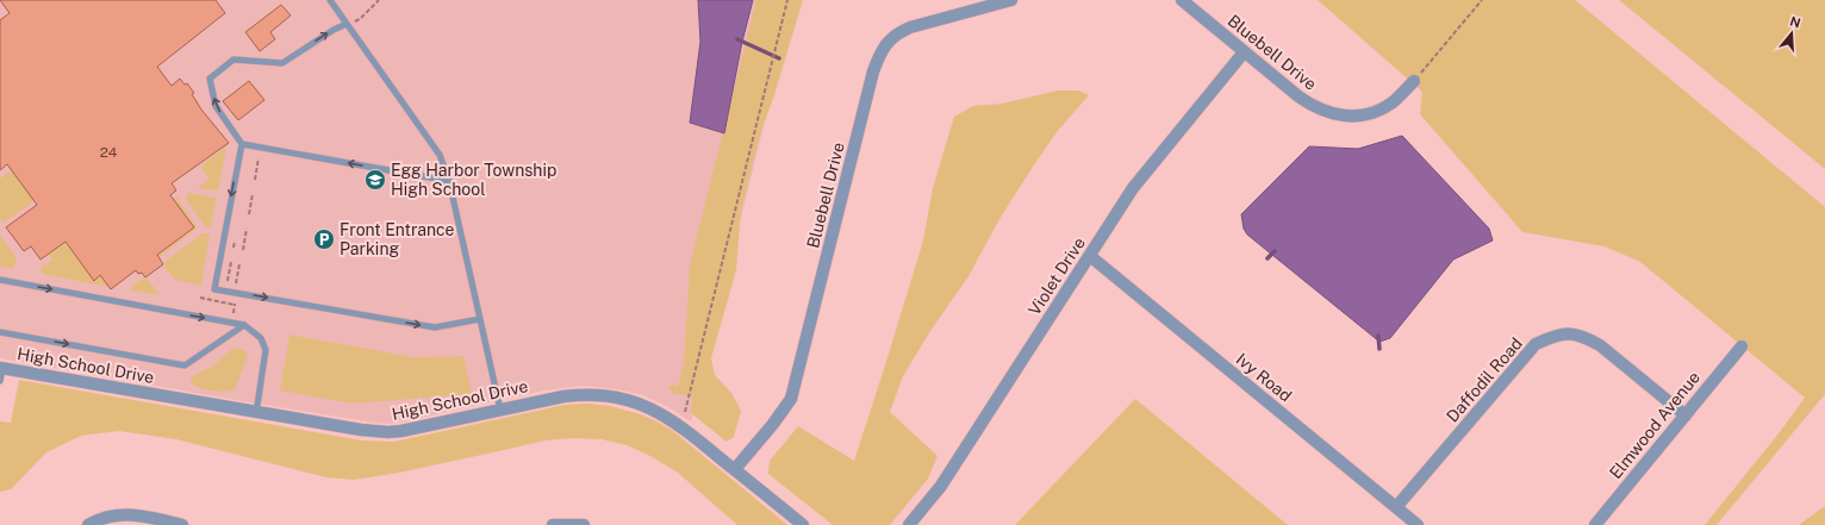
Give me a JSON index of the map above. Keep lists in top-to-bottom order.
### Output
{
  "streets": {
    "street": [
      "Bluebell Drive",
      "Violet Drive",
      "High School Drive",
      "Ivy Road",
      "Daffodil Road",
      "Elmwood Avenue"
    ]
  },
  "crossings": [
    ["Bluebell Drive", "Violet Drive"],
    ["Bluebell Drive", "High School Drive"],
    ["Violet Drive", "Ivy Road"],
    ["Ivy Road", "Daffodil Road"],
    ["Daffodil Road", "Elmwood Avenue"]
  ],
  "places": {
    "school or university": ["Egg Harbor Township High School"],
    "parking": ["Front Entrance Parking"]
  },
  "house_numbers": ["24"],
  "north": "top"
}
